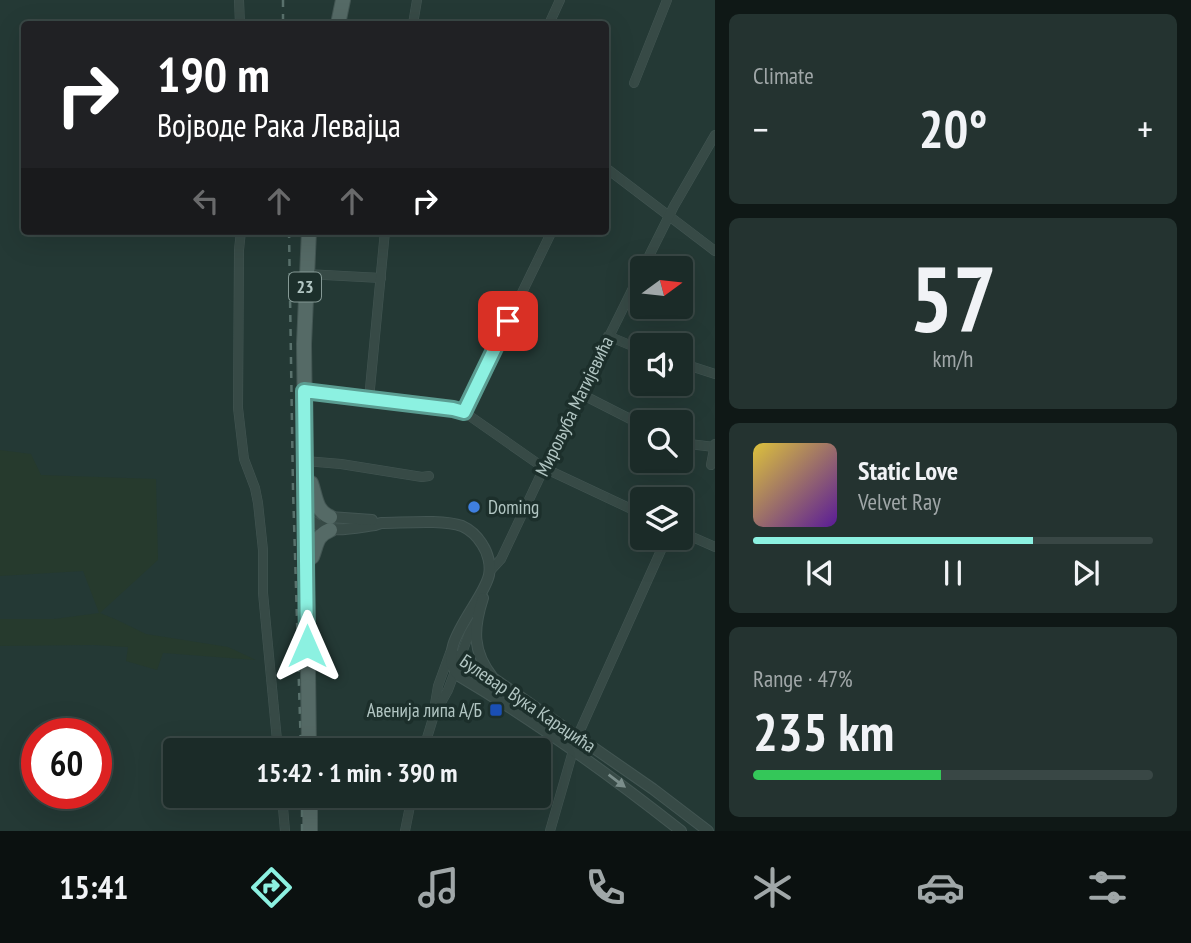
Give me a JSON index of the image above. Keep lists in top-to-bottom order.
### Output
{
  "streets": {
    "main road": ["23"],
    "street": ["Мирољуба Матијевића", "Булевар Вука Караџића"]
  },
  "crossings": [
    ["Мирољуба Матијевића", "Булевар Вука Караџића"]
  ],
  "places": {
    "other": ["Doming"],
    "transit": ["Авенија липа А/Б"]
  },
  "north": "right",
  "page": {
    "tile": [
      "Climate",
      ["57", "km/h"],
      ["Range · 47%", "235 km"]
    ],
    "turn": ["190 m", "Војводе Рака Левајца"],
    "heat": ["−", "20°", "+"],
    "song": ["Static Love", "Velvet Ray"],
    "limit": "60",
    "trip": "15:42 · 1 min · 390 m",
    "tabs": "15:41"
  }
}
